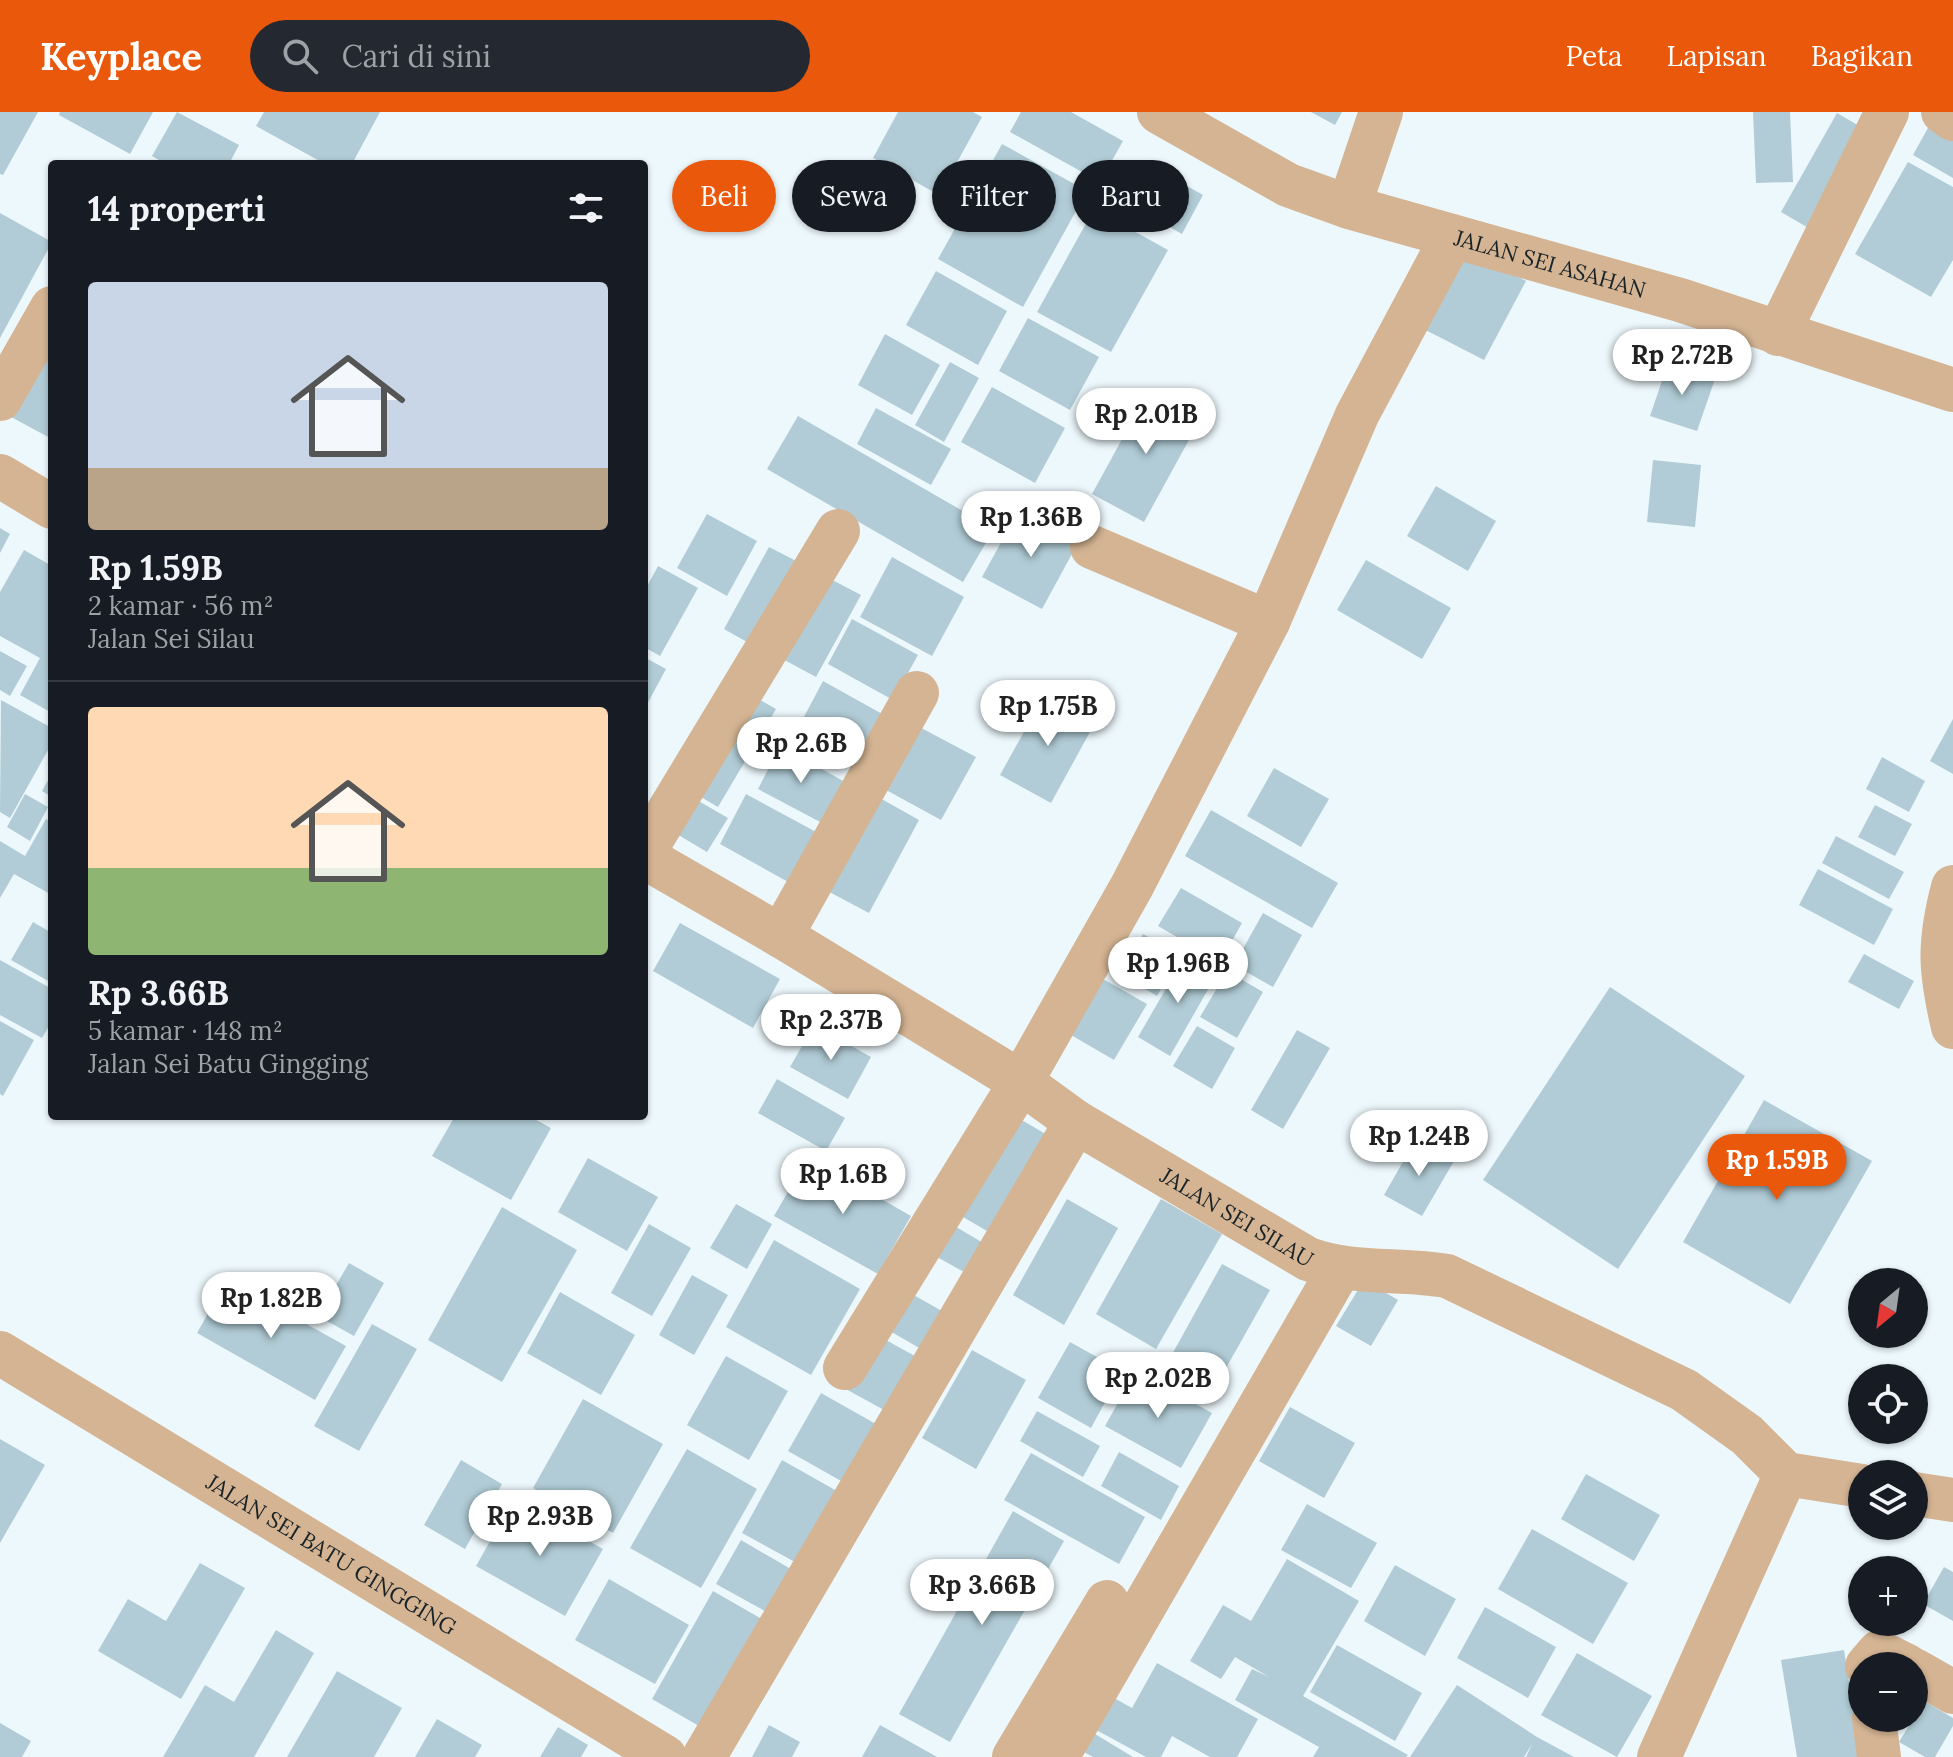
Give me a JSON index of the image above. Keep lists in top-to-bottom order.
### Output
{
  "streets": {
    "street": ["JALAN SEI ASAHAN", "JALAN SEI SILAU", "JALAN SEI BATU GINGGING"]
  },
  "north": "bottom left",
  "page": {
    "header": "Keyplace",
    "search": "Cari di sini",
    "nav": ["Peta", "Lapisan", "Bagikan"],
    "chip": [
      "Beli",
      "Sewa",
      "Filter",
      "Baru"
    ],
    "heading": "14 properti",
    "list": [
      {
        "name": "Rp 1.59B",
        "note": "2 kamar · 56 m² · Jalan Sei Silau"
      },
      {
        "name": "Rp 3.66B",
        "note": "5 kamar · 148 m² · Jalan Sei Batu Gingging"
      }
    ],
    "price": [
      "Rp 2.72B",
      "Rp 2.01B",
      "Rp 1.36B",
      "Rp 1.75B",
      "Rp 2.6B",
      "Rp 1.96B",
      "Rp 2.37B",
      "Rp 1.24B",
      "Rp 1.59B",
      "Rp 1.6B",
      "Rp 1.82B",
      "Rp 2.02B",
      "Rp 2.93B",
      "Rp 3.66B"
    ],
    "map_buttons": ["+", "−"]
  }
}
